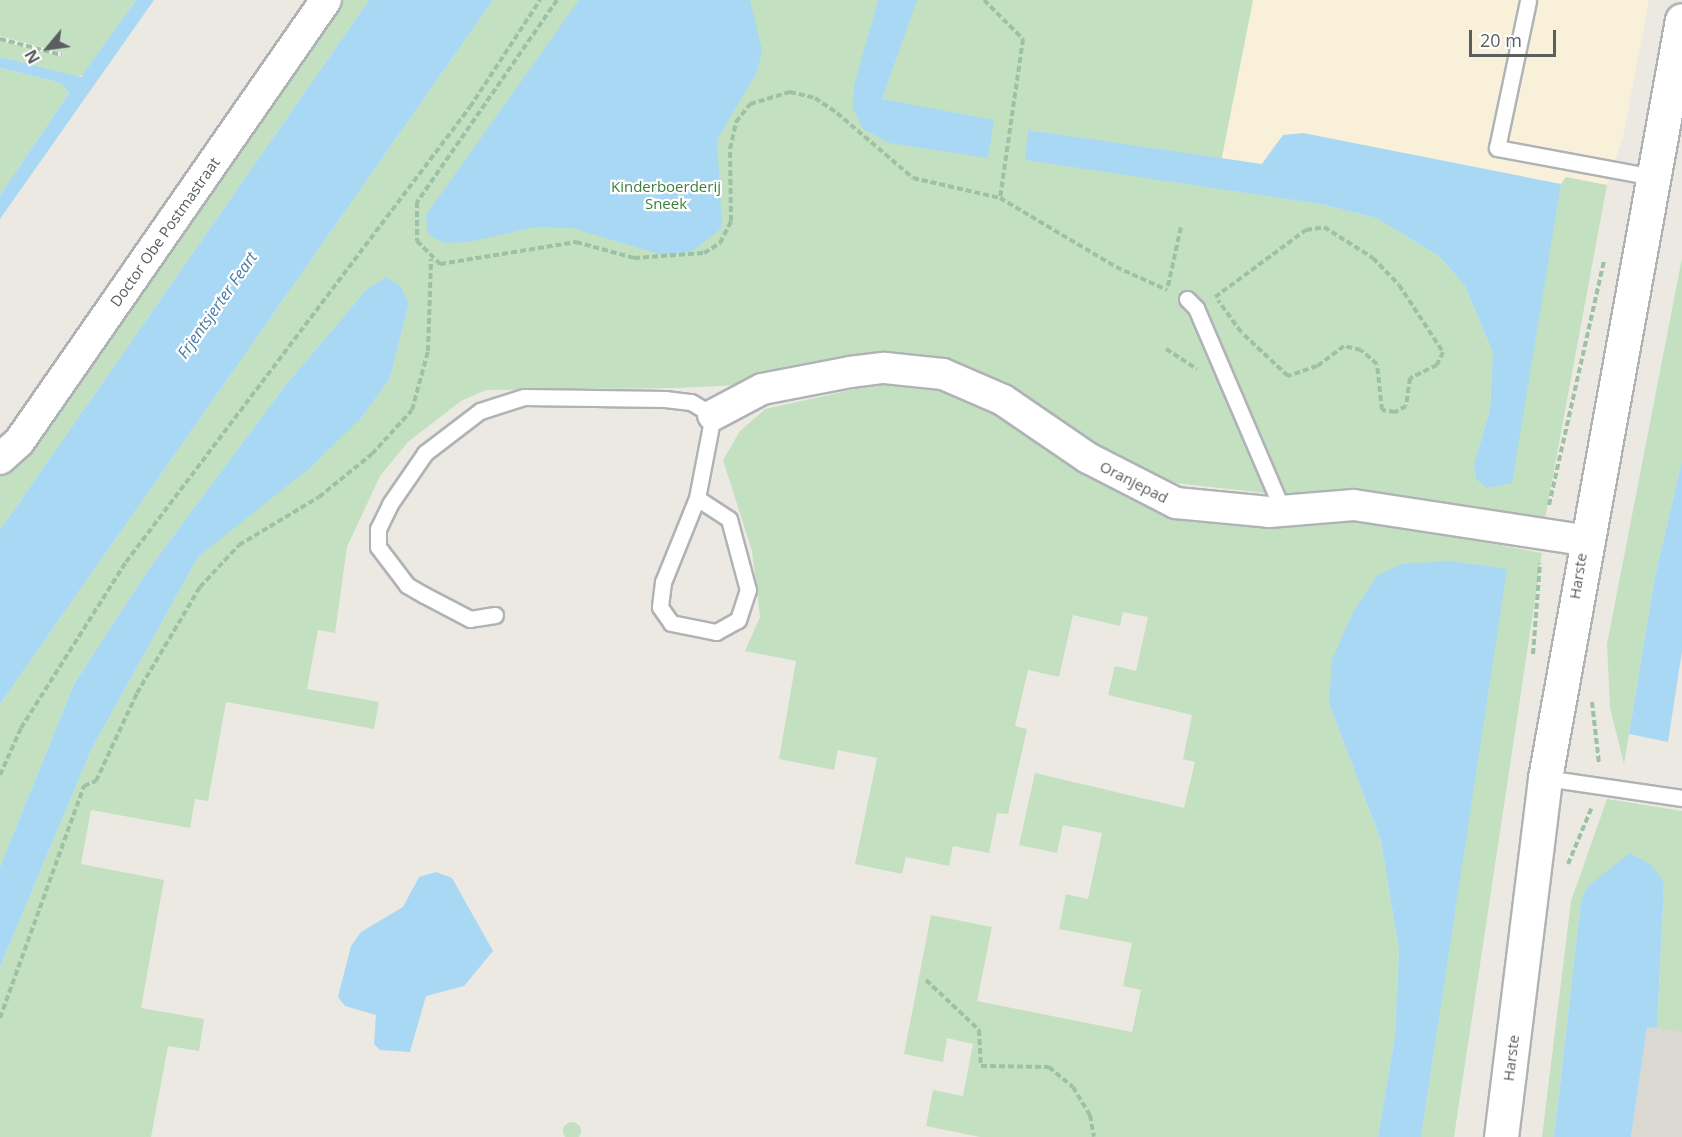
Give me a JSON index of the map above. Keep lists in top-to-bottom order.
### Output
{
  "streets": {
    "street": ["Doctor Obe Postmastraat", "Oranjepad", "Harste"]
  },
  "crossings": [
    ["Oranjepad", "Harste"]
  ],
  "water": ["Frjentsjerter Feart"],
  "parks": ["Kinderboerderij Sneek"],
  "scale_bar": "20 m",
  "north": "bottom left"
}
